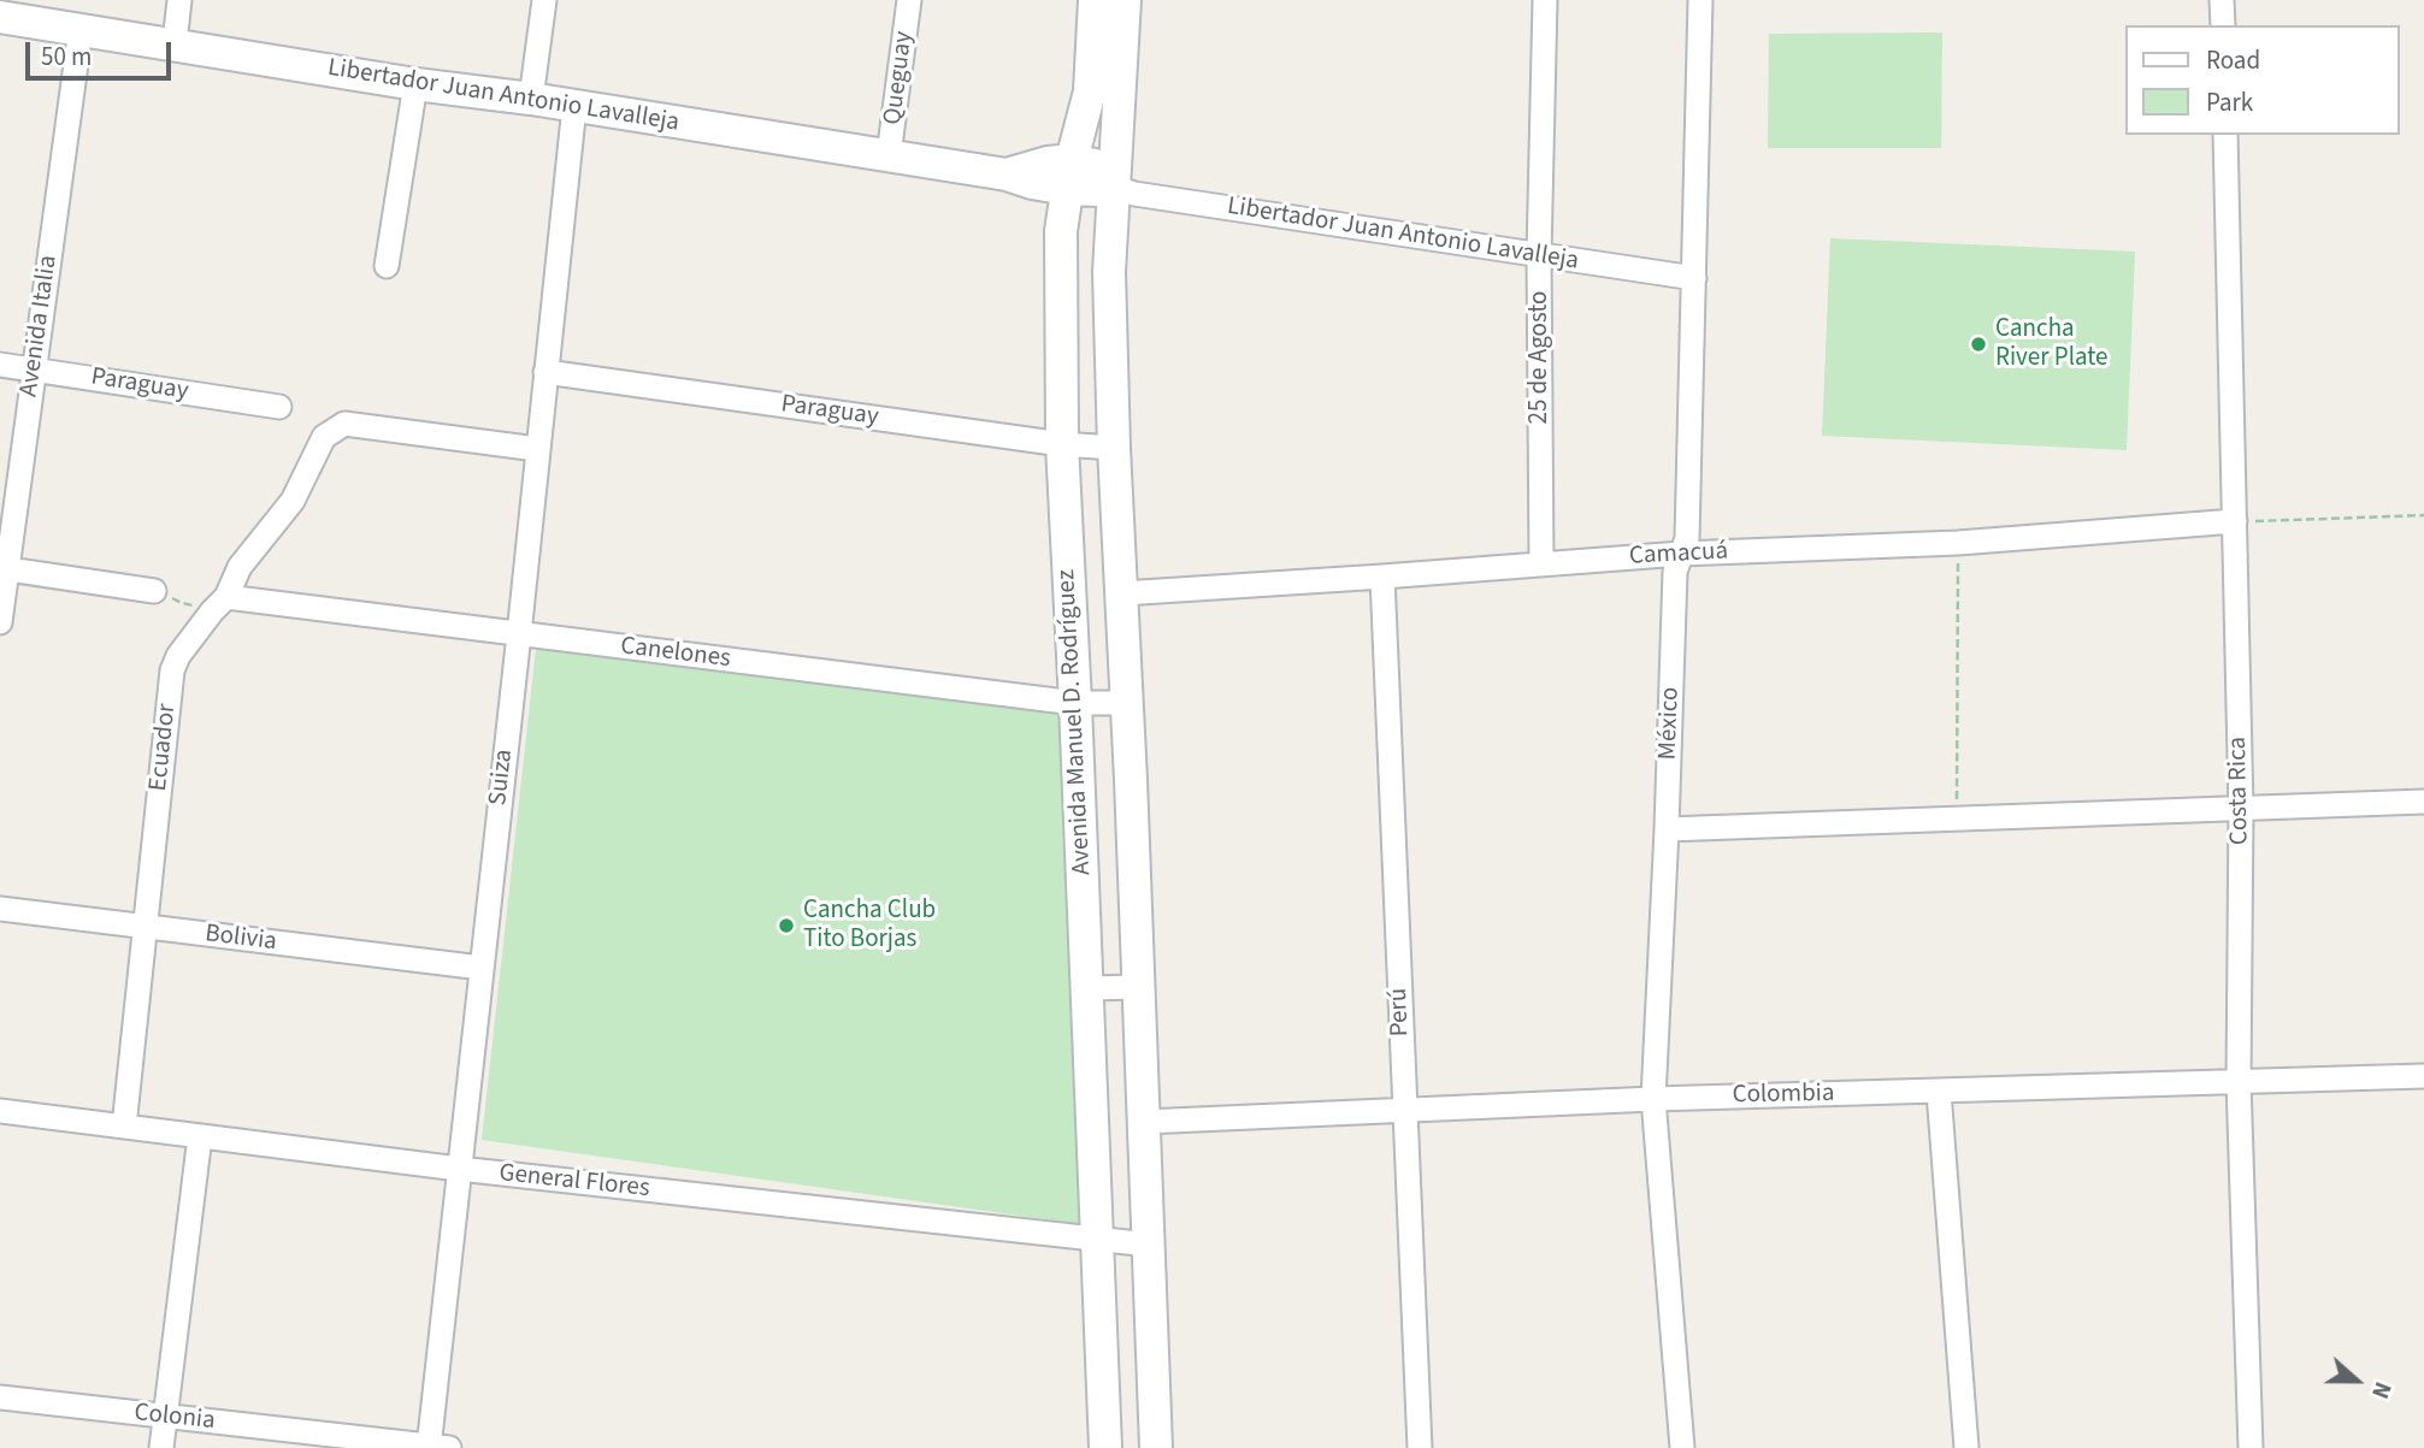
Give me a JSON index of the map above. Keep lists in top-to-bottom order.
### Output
{
  "streets": {
    "street": [
      "Queguay",
      "Libertador Juan Antonio Lavalleja",
      "Avenida Italia",
      "25 de Agosto",
      "Paraguay",
      "Camacuá",
      "Canelones",
      "Avenida Manuel D. Rodríguez",
      "México",
      "Ecuador",
      "Suiza",
      "Costa Rica",
      "Bolivia",
      "Perú",
      "Colombia",
      "General Flores",
      "Colonia"
    ]
  },
  "crossings": [
    ["Queguay", "Libertador Juan Antonio Lavalleja"],
    ["Libertador Juan Antonio Lavalleja", "Avenida Italia"],
    ["Libertador Juan Antonio Lavalleja", "25 de Agosto"],
    ["Libertador Juan Antonio Lavalleja", "Avenida Manuel D. Rodríguez"],
    ["Libertador Juan Antonio Lavalleja", "México"],
    ["Libertador Juan Antonio Lavalleja", "Suiza"],
    ["Avenida Italia", "Paraguay"],
    ["25 de Agosto", "Camacuá"],
    ["Paraguay", "Avenida Manuel D. Rodríguez"],
    ["Paraguay", "Suiza"],
    ["Camacuá", "Avenida Manuel D. Rodríguez"],
    ["Camacuá", "México"],
    ["Camacuá", "Costa Rica"],
    ["Camacuá", "Perú"],
    ["Canelones", "Avenida Manuel D. Rodríguez"],
    ["Canelones", "Ecuador"],
    ["Canelones", "Suiza"],
    ["Avenida Manuel D. Rodríguez", "Colombia"],
    ["Avenida Manuel D. Rodríguez", "General Flores"],
    ["México", "Colombia"],
    ["Ecuador", "Suiza"],
    ["Ecuador", "Bolivia"],
    ["Ecuador", "General Flores"],
    ["Suiza", "Bolivia"],
    ["Suiza", "General Flores"],
    ["Suiza", "Colonia"],
    ["Costa Rica", "Colombia"],
    ["Perú", "Colombia"]
  ],
  "places": ["Cancha River Plate", "Cancha Club Tito Borjas"],
  "legend": ["Road", "Park"],
  "scale_bar": "50 m",
  "north": "right"
}
